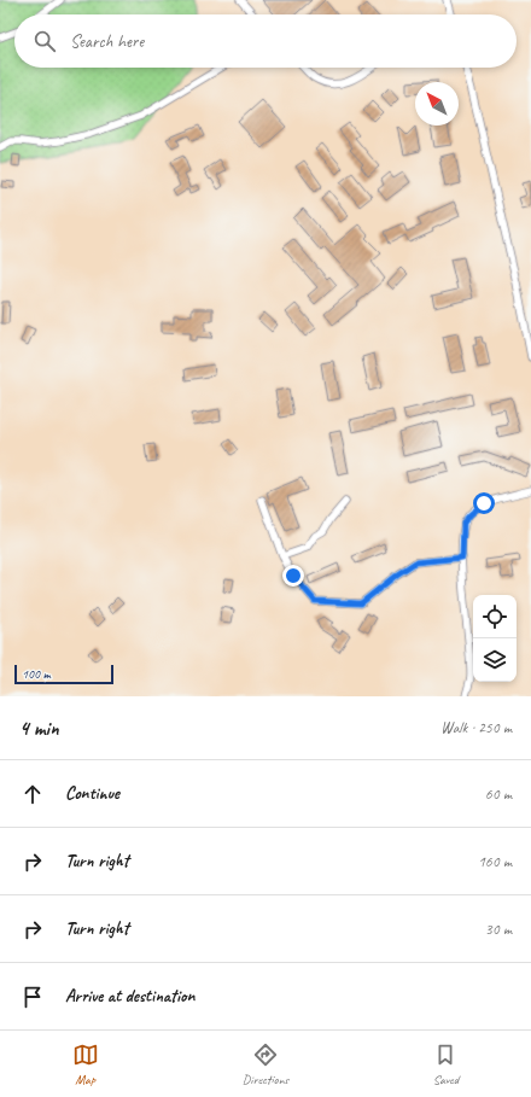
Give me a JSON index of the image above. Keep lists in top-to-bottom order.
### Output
{
  "scale_bar": "100 m",
  "north": "top left",
  "page": {
    "search": "Search here",
    "scale": "100 m",
    "heading": ["4 min", "Walk · 250 m"],
    "list": [
      ["Continue", "60 m"],
      ["Turn right", "160 m"],
      ["Turn right", "30 m"],
      "Arrive at destination"
    ],
    "nav": ["Map", "Directions", "Saved"]
  }
}
